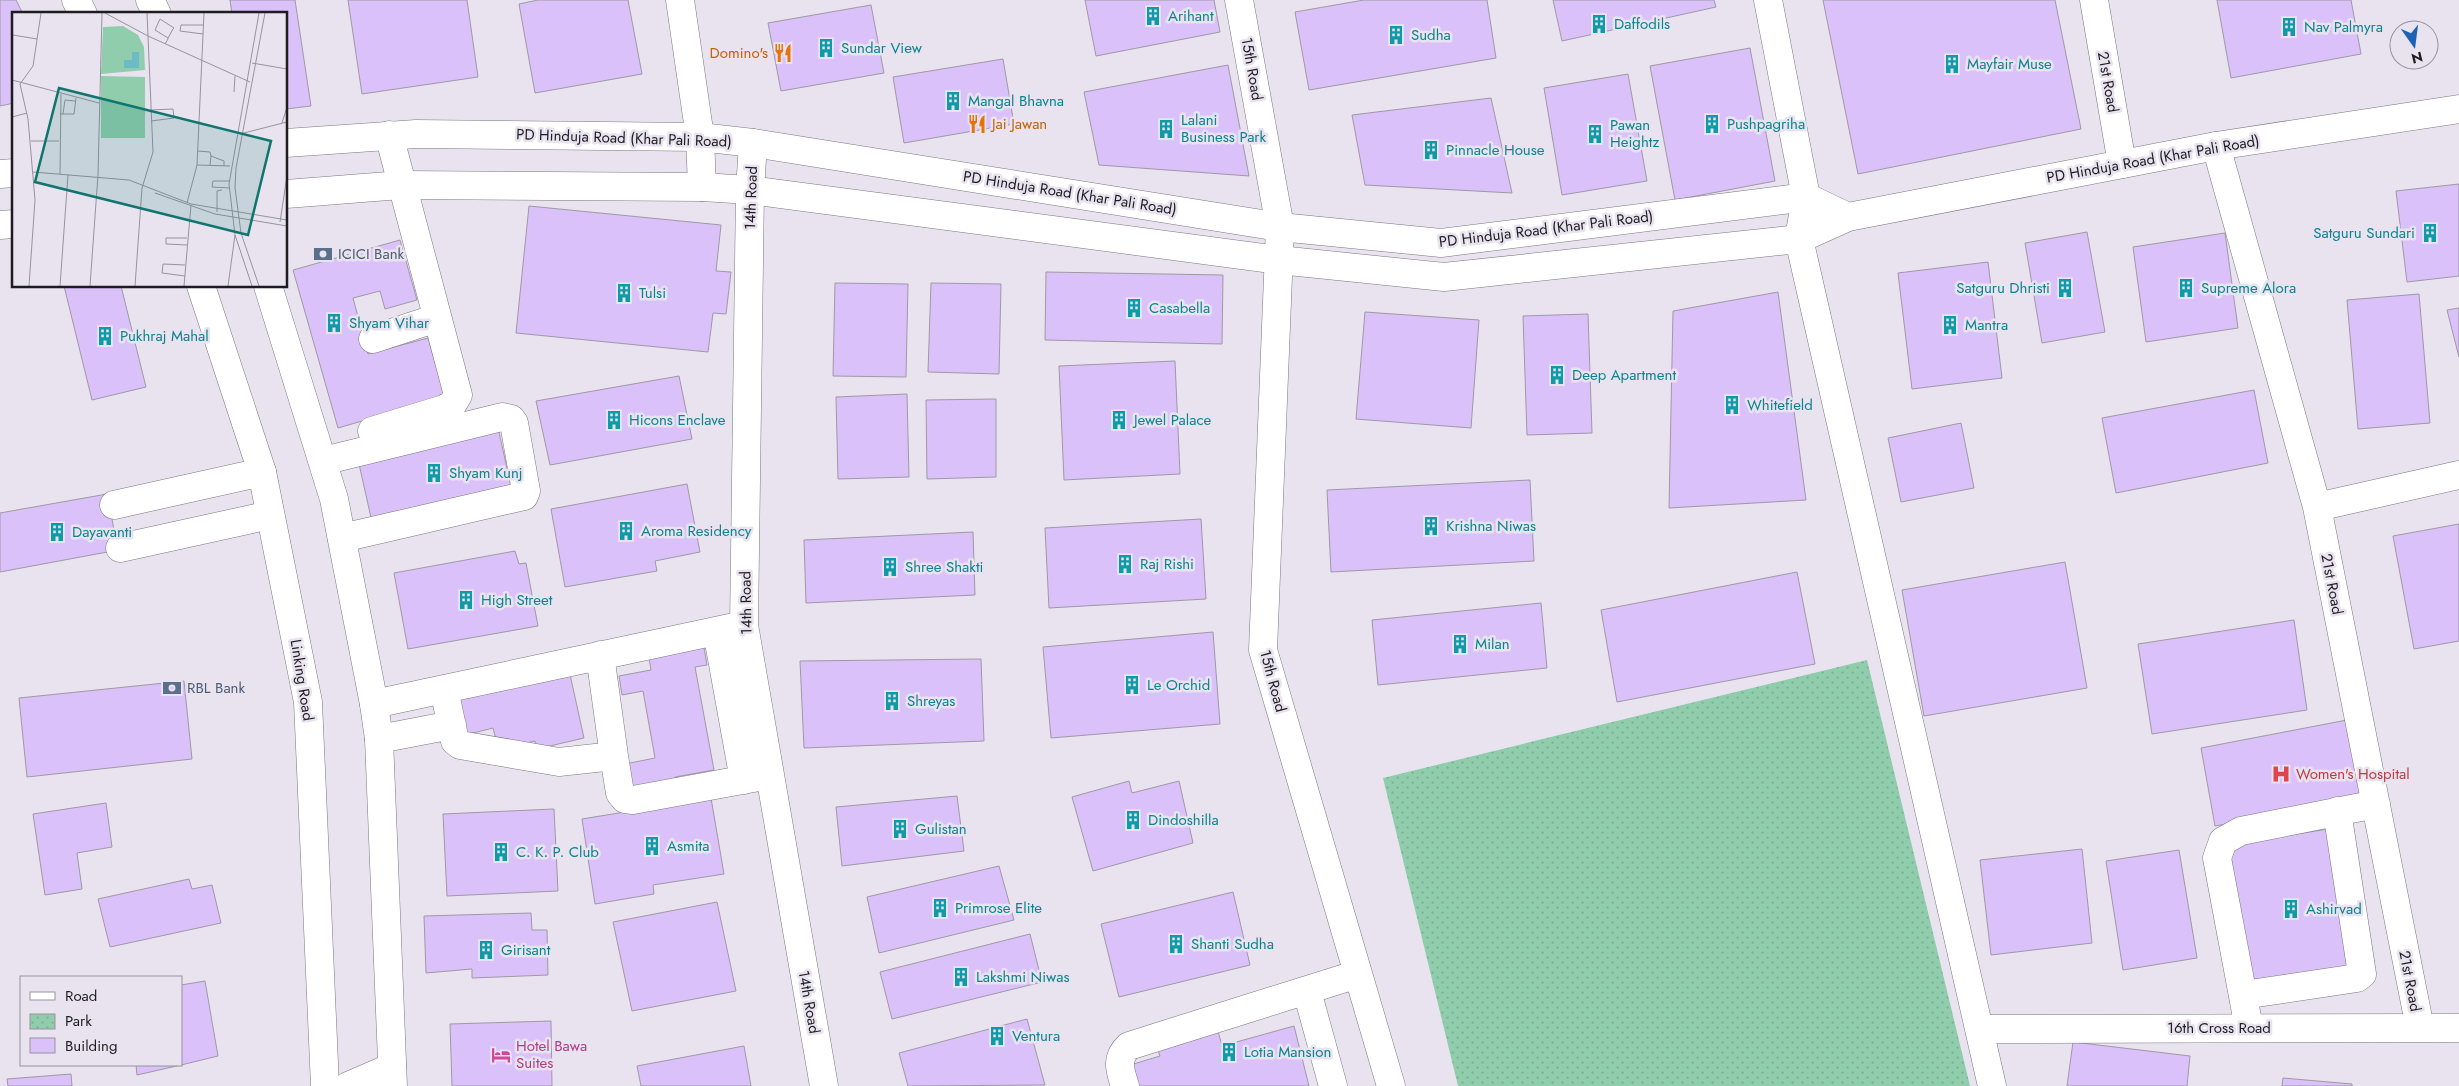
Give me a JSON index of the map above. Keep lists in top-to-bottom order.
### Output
{
  "streets": {
    "street": [
      "15th Road",
      "21st Road",
      "PD Hinduja Road (Khar Pali Road)",
      "14th Road",
      "Linking Road",
      "16th Cross Road"
    ]
  },
  "crossings": [
    ["15th Road", "PD Hinduja Road (Khar Pali Road)"],
    ["21st Road", "PD Hinduja Road (Khar Pali Road)"],
    ["21st Road", "16th Cross Road"],
    ["PD Hinduja Road (Khar Pali Road)", "14th Road"]
  ],
  "places": {
    "building": [
      "Arihant",
      "Daffodils",
      "Nav Palmyra",
      "Sudha",
      "Sundar View",
      "Mayfair Muse",
      "Mangal Bhavna",
      "Pushpagriha",
      "Lalani Business Park",
      "Pawan Heightz",
      "Pinnacle House",
      "Satguru Sundari",
      "Satguru Dhristi",
      "Supreme Alora",
      "Tulsi",
      "Casabella",
      "Shyam Vihar",
      "Mantra",
      "Pukhraj Mahal",
      "Deep Apartment",
      "Whitefield",
      "Hicons Enclave",
      "Jewel Palace",
      "Shyam Kunj",
      "Krishna Niwas",
      "Aroma Residency",
      "Dayavanti",
      "Raj Rishi",
      "Shree Shakti",
      "High Street",
      "Milan",
      "Le Orchid",
      "Shreyas",
      "Dindoshilla",
      "Gulistan",
      "Asmita",
      "C. K. P. Club",
      "Primrose Elite",
      "Ashirvad",
      "Shanti Sudha",
      "Girisant",
      "Lakshmi Niwas",
      "Ventura",
      "Lotia Mansion"
    ],
    "restaurant": ["Domino's", "Jai Jawan"],
    "bank": ["ICICI Bank", "RBL Bank"],
    "hospital": ["Women's Hospital"],
    "hotel": ["Hotel Bawa Suites"]
  },
  "legend": ["Road", "Park", "Building"],
  "north": "bottom"
}
